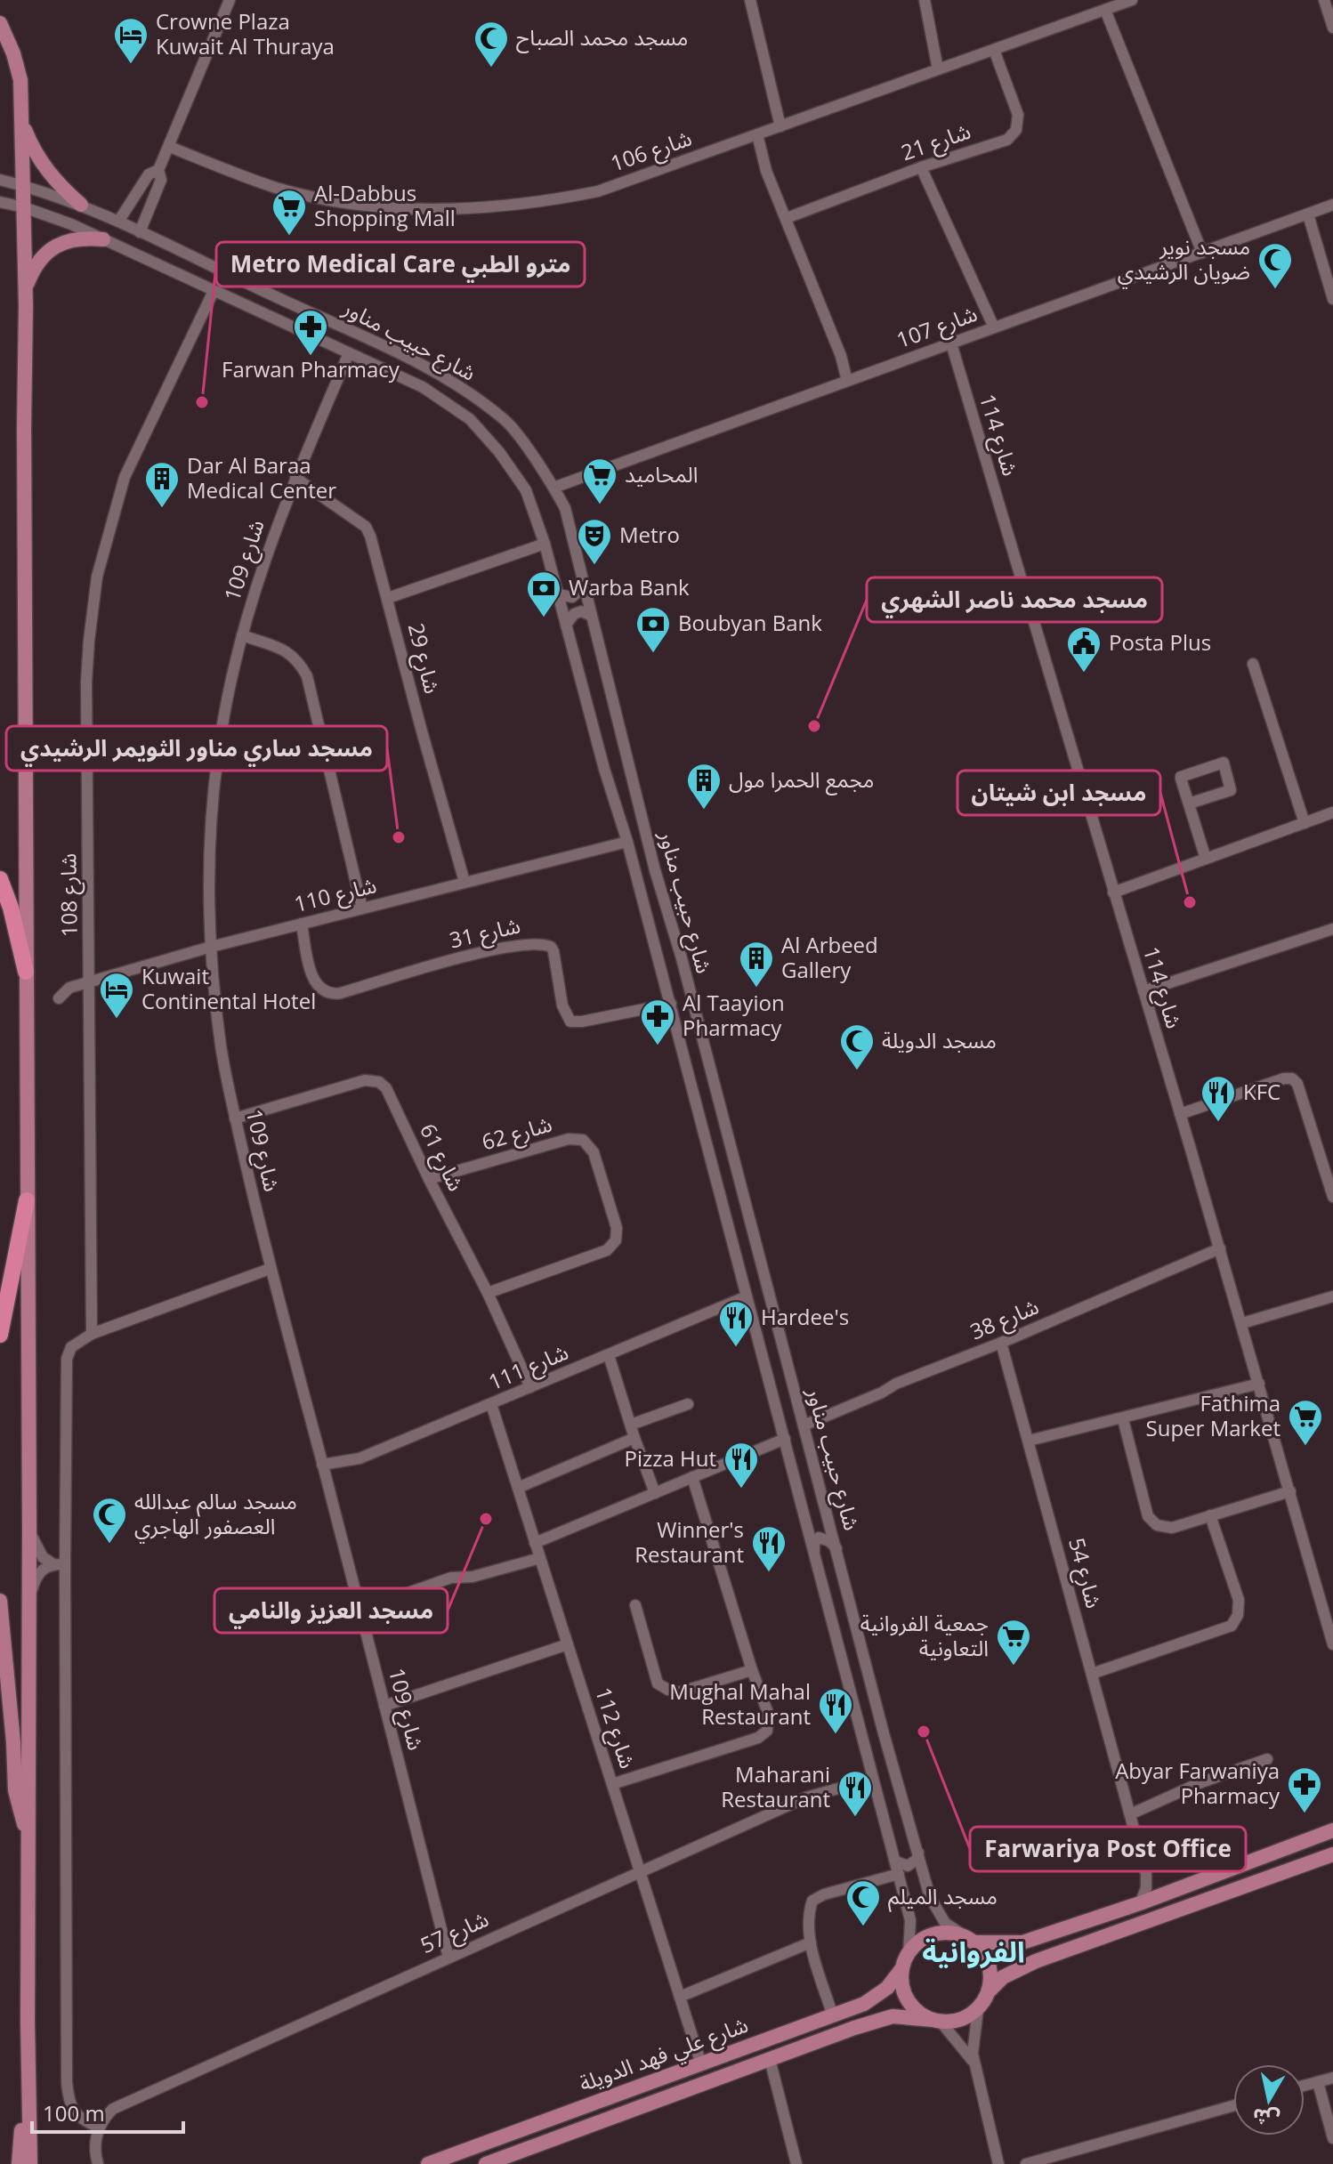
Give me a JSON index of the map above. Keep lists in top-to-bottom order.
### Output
{
  "streets": {
    "main road": ["شارع علي فهد الدويلة"],
    "street": [
      "شارع 21",
      "شارع 106",
      "شارع 107",
      "شارع حبيب مناور",
      "شارع 114",
      "شارع 109",
      "شارع 29",
      "شارع 108",
      "شارع 110",
      "شارع 31",
      "شارع 62",
      "شارع 61",
      "شارع 38",
      "شارع 111",
      "شارع 54",
      "شارع 112",
      "شارع 57"
    ]
  },
  "crossings": [
    ["شارع 21", "شارع 106"],
    ["شارع 107", "شارع حبيب مناور"],
    ["شارع 107", "شارع 114"],
    ["شارع حبيب مناور", "شارع 109"],
    ["شارع حبيب مناور", "شارع 108"],
    ["شارع حبيب مناور", "شارع 110"],
    ["شارع حبيب مناور", "شارع 31"],
    ["شارع حبيب مناور", "شارع 38"],
    ["شارع حبيب مناور", "شارع 111"],
    ["شارع حبيب مناور", "شارع 57"],
    ["شارع حبيب مناور", "شارع علي فهد الدويلة"],
    ["شارع 114", "شارع 38"],
    ["شارع 109", "شارع 29"],
    ["شارع 109", "شارع 110"],
    ["شارع 109", "شارع 61"],
    ["شارع 109", "شارع 111"],
    ["شارع 109", "شارع 57"],
    ["شارع 29", "شارع 110"],
    ["شارع 108", "شارع 110"],
    ["شارع 110", "شارع 31"],
    ["شارع 62", "شارع 61"],
    ["شارع 61", "شارع 111"],
    ["شارع 38", "شارع 54"],
    ["شارع 111", "شارع 112"],
    ["شارع 112", "شارع 57"],
    ["شارع 112", "شارع علي فهد الدويلة"]
  ],
  "districts": ["الفروانية"],
  "places": {
    "hotel": ["Crowne Plaza Kuwait Al Thuraya", "Kuwait Continental Hotel"],
    "mosque": [
      "مسجد محمد الصباح",
      "مسجد نوير ضويان الرشيدي",
      "مسجد الدويلة",
      "مسجد سالم عبدالله العصفور الهاجري",
      "مسجد الميلم"
    ],
    "supermarket": [
      "Al-Dabbus Shopping Mall",
      "المحاميد",
      "Fathima Super Market",
      "جمعية الفروانية التعاونية"
    ],
    "pharmacy": ["Farwan Pharmacy", "Al Taayion Pharmacy", "Abyar Farwaniya Pharmacy"],
    "other": [
      "Metro Medical Care مترو الطبي",
      "مسجد محمد ناصر الشهري",
      "مسجد ساري مناور الثويمر الرشيدي",
      "مسجد ابن شيتان",
      "مسجد العزيز والنامي",
      "Farwariya Post Office"
    ],
    "building": ["Dar Al Baraa Medical Center", "مجمع الحمرا مول", "Al Arbeed Gallery"],
    "theatre": ["Metro"],
    "bank": ["Warba Bank", "Boubyan Bank"],
    "public building": ["Posta Plus"],
    "restaurant": [
      "KFC",
      "Hardee's",
      "Pizza Hut",
      "Winner's Restaurant",
      "Mughal Mahal Restaurant",
      "Maharani Restaurant"
    ]
  },
  "scale_bar": "100 m",
  "north": "bottom"
}
